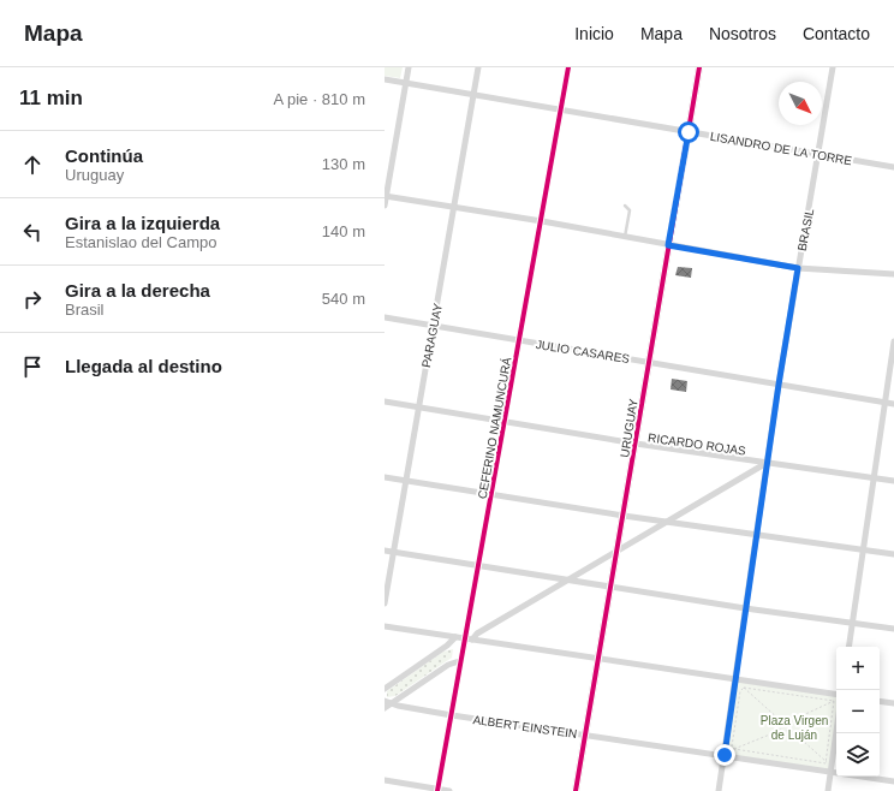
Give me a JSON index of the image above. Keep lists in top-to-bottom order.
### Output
{
  "streets": {
    "street": [
      "LISANDRO DE LA TORRE",
      "BRASIL",
      "PARAGUAY",
      "JULIO CASARES",
      "CEFERINO NAMUNCURÁ",
      "URUGUAY",
      "RICARDO ROJAS",
      "ALBERT EINSTEIN"
    ]
  },
  "crossings": [
    ["LISANDRO DE LA TORRE", "BRASIL"],
    ["LISANDRO DE LA TORRE", "PARAGUAY"],
    ["LISANDRO DE LA TORRE", "CEFERINO NAMUNCURÁ"],
    ["LISANDRO DE LA TORRE", "URUGUAY"],
    ["BRASIL", "JULIO CASARES"],
    ["BRASIL", "RICARDO ROJAS"],
    ["BRASIL", "ALBERT EINSTEIN"],
    ["PARAGUAY", "JULIO CASARES"],
    ["PARAGUAY", "RICARDO ROJAS"],
    ["JULIO CASARES", "CEFERINO NAMUNCURÁ"],
    ["JULIO CASARES", "URUGUAY"],
    ["CEFERINO NAMUNCURÁ", "RICARDO ROJAS"],
    ["CEFERINO NAMUNCURÁ", "ALBERT EINSTEIN"],
    ["URUGUAY", "RICARDO ROJAS"],
    ["URUGUAY", "ALBERT EINSTEIN"]
  ],
  "parks": ["Plaza Virgen de Luján"],
  "north": "bottom right",
  "page": {
    "header": "Mapa",
    "nav": [
      "Inicio",
      "Mapa",
      "Nosotros",
      "Contacto"
    ],
    "heading": ["11 min", "A pie · 810 m"],
    "list": [
      ["Continúa", "Uruguay", "130 m"],
      ["Gira a la izquierda", "Estanislao del Campo", "140 m"],
      ["Gira a la derecha", "Brasil", "540 m"],
      "Llegada al destino"
    ],
    "map_buttons": ["+", "−"]
  }
}
